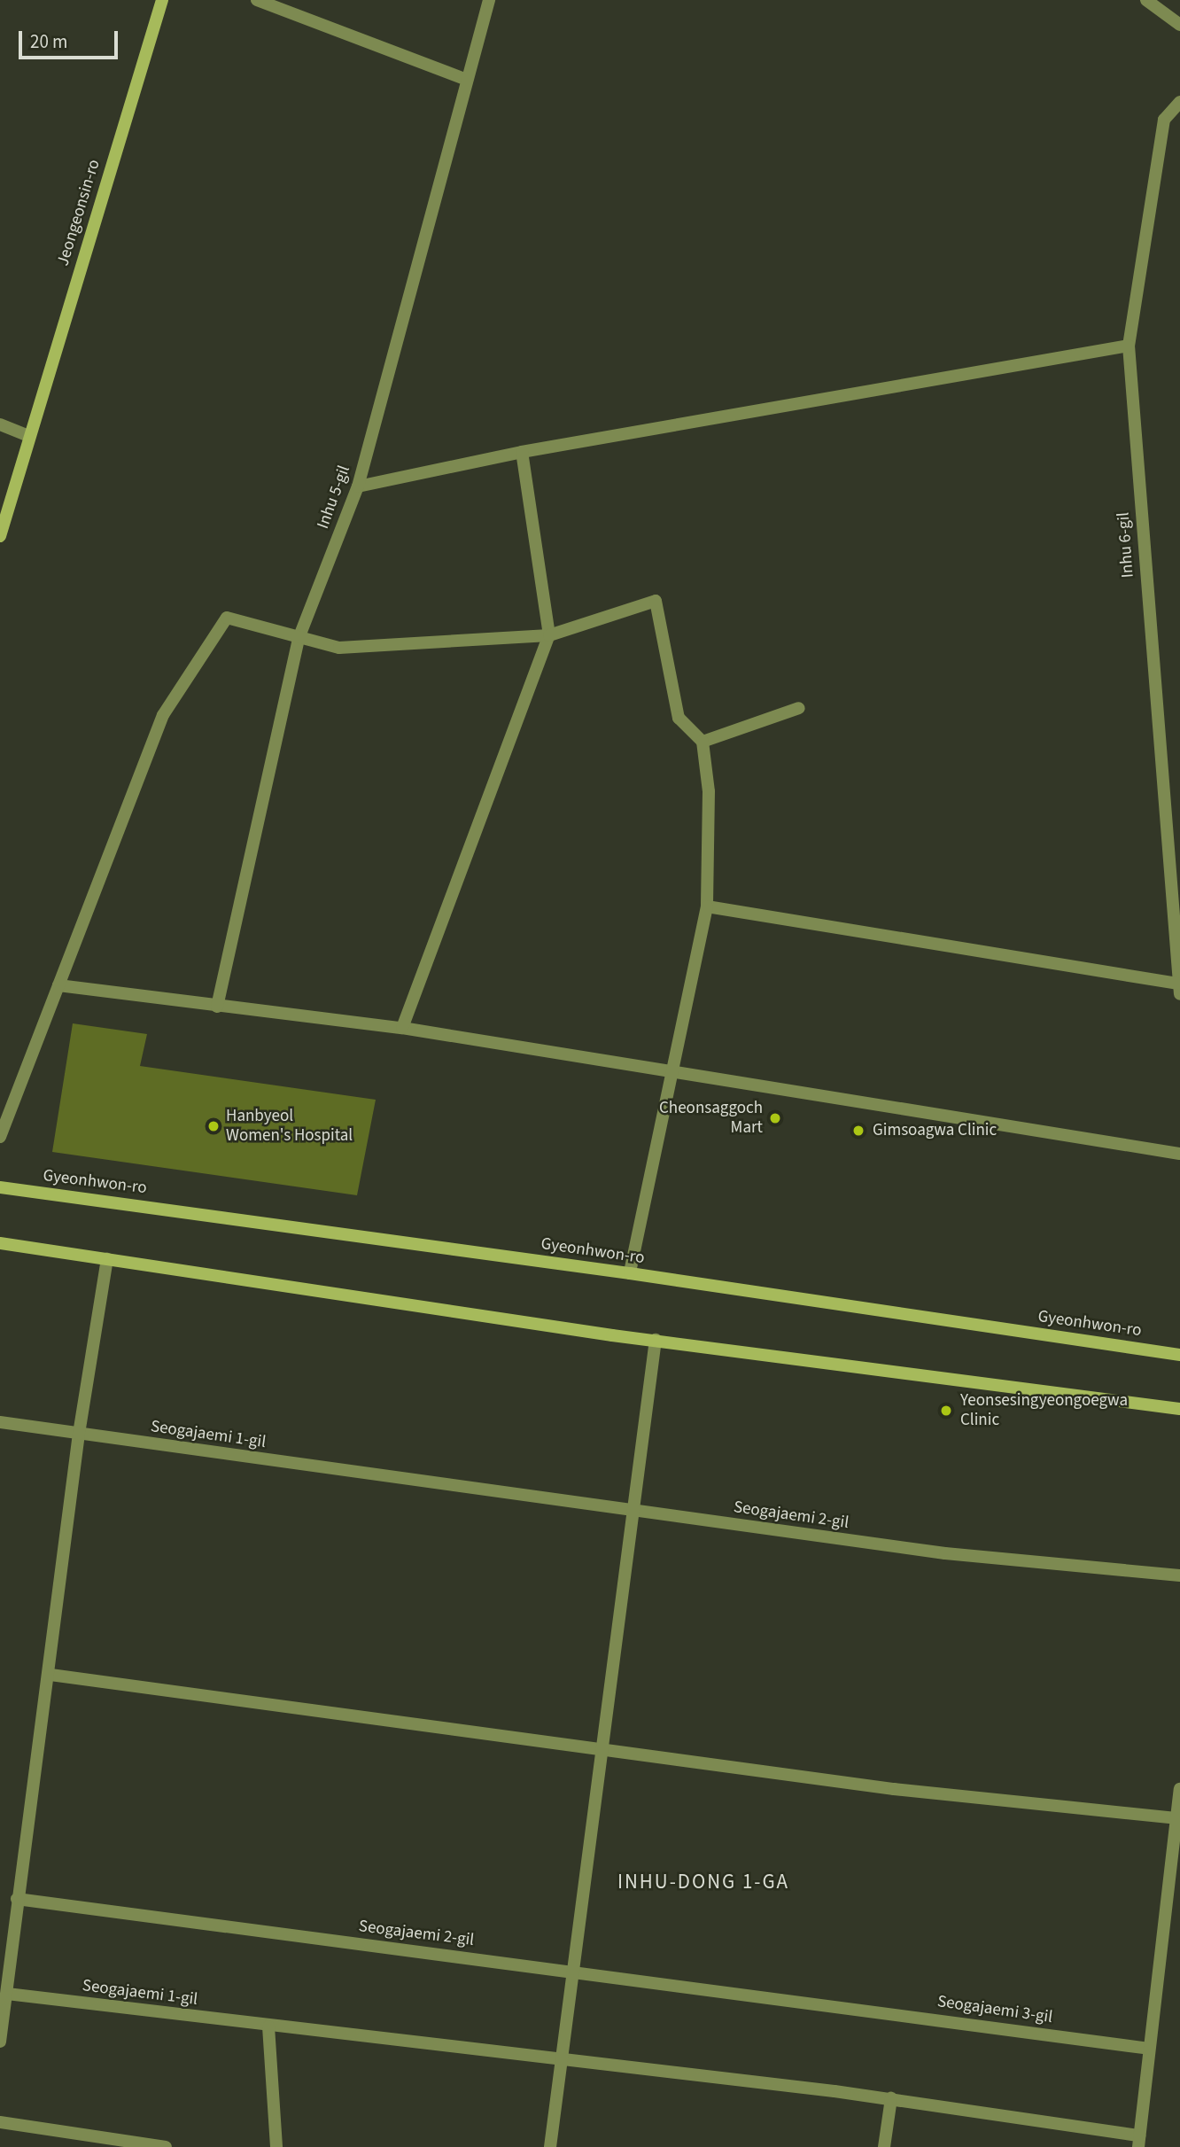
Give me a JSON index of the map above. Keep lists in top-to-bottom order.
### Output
{
  "streets": {
    "street": [
      "Jeongeonsin-ro",
      "Inhu 5-gil",
      "Inhu 6-gil",
      "Gyeonhwon-ro",
      "Seogajaemi 1-gil",
      "Seogajaemi 2-gil",
      "Seogajaemi 3-gil"
    ]
  },
  "crossings": [
    ["Seogajaemi 1-gil", "Seogajaemi 2-gil"],
    ["Seogajaemi 2-gil", "Seogajaemi 3-gil"]
  ],
  "districts": ["INHU-DONG 1-GA"],
  "places": [
    "Cheonsaggoch Mart",
    "Hanbyeol Women's Hospital",
    "Gimsoagwa Clinic",
    "Yeonsesingyeongoegwa Clinic"
  ],
  "scale_bar": "20 m"
}
